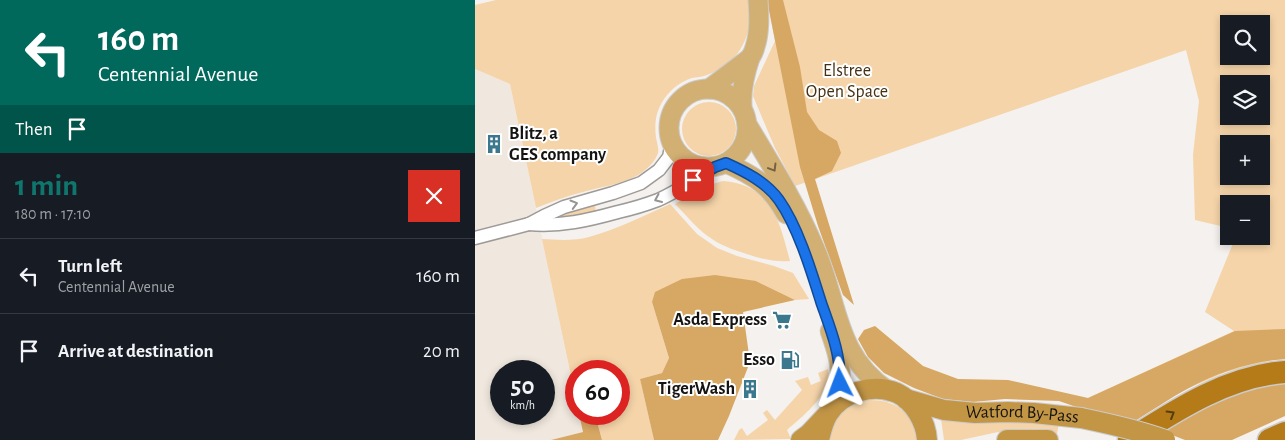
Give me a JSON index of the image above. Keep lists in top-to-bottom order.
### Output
{
  "streets": {
    "highway": ["Watford By-Pass"]
  },
  "parks": ["Elstree Open Space"],
  "places": {
    "building": ["Blitz, a GES company", "TigerWash"],
    "supermarket": ["Asda Express"],
    "fuel station": ["Esso"]
  },
  "page": {
    "turn": ["160 m", "Centennial Avenue"],
    "map_buttons": ["+", "−"],
    "then": "Then",
    "heading": ["1 min", "180 m · 17:10"],
    "list": [
      {
        "name": "Turn left",
        "note": "Centennial Avenue",
        "value": "160 m"
      },
      {
        "name": "Arrive at destination",
        "value": "20 m"
      }
    ],
    "speed": "50 km/h",
    "limit": "60"
  }
}
